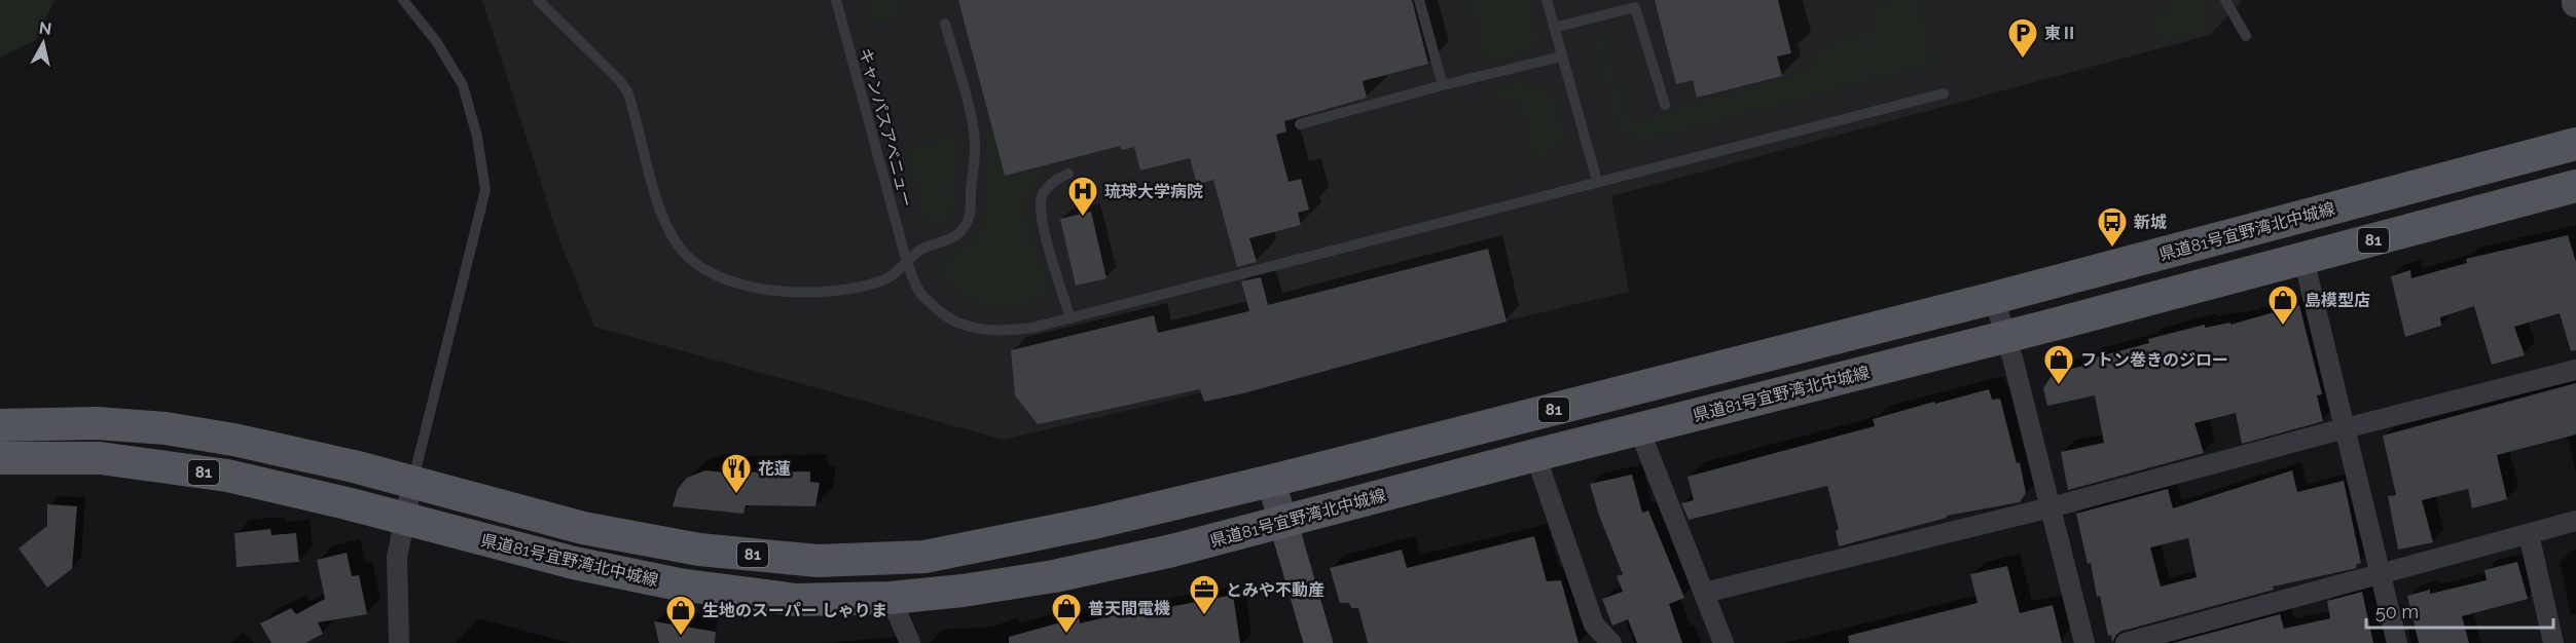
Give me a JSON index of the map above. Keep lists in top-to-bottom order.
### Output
{
  "streets": {
    "main road": ["県道81号宜野湾北中城線", "81"],
    "lane": ["キャンパスアベニュー"]
  },
  "places": {
    "parking": ["東Ⅱ"],
    "hospital": ["琉球大学病院"],
    "bus stop": ["新城"],
    "shop": [
      "島模型店",
      "フトン巻きのジロー",
      "普天間電機",
      "生地のスーパー しゃりま"
    ],
    "restaurant": ["花蓮"],
    "office": ["とみや不動産"]
  },
  "scale_bar": "50 m",
  "north": "top"
}
